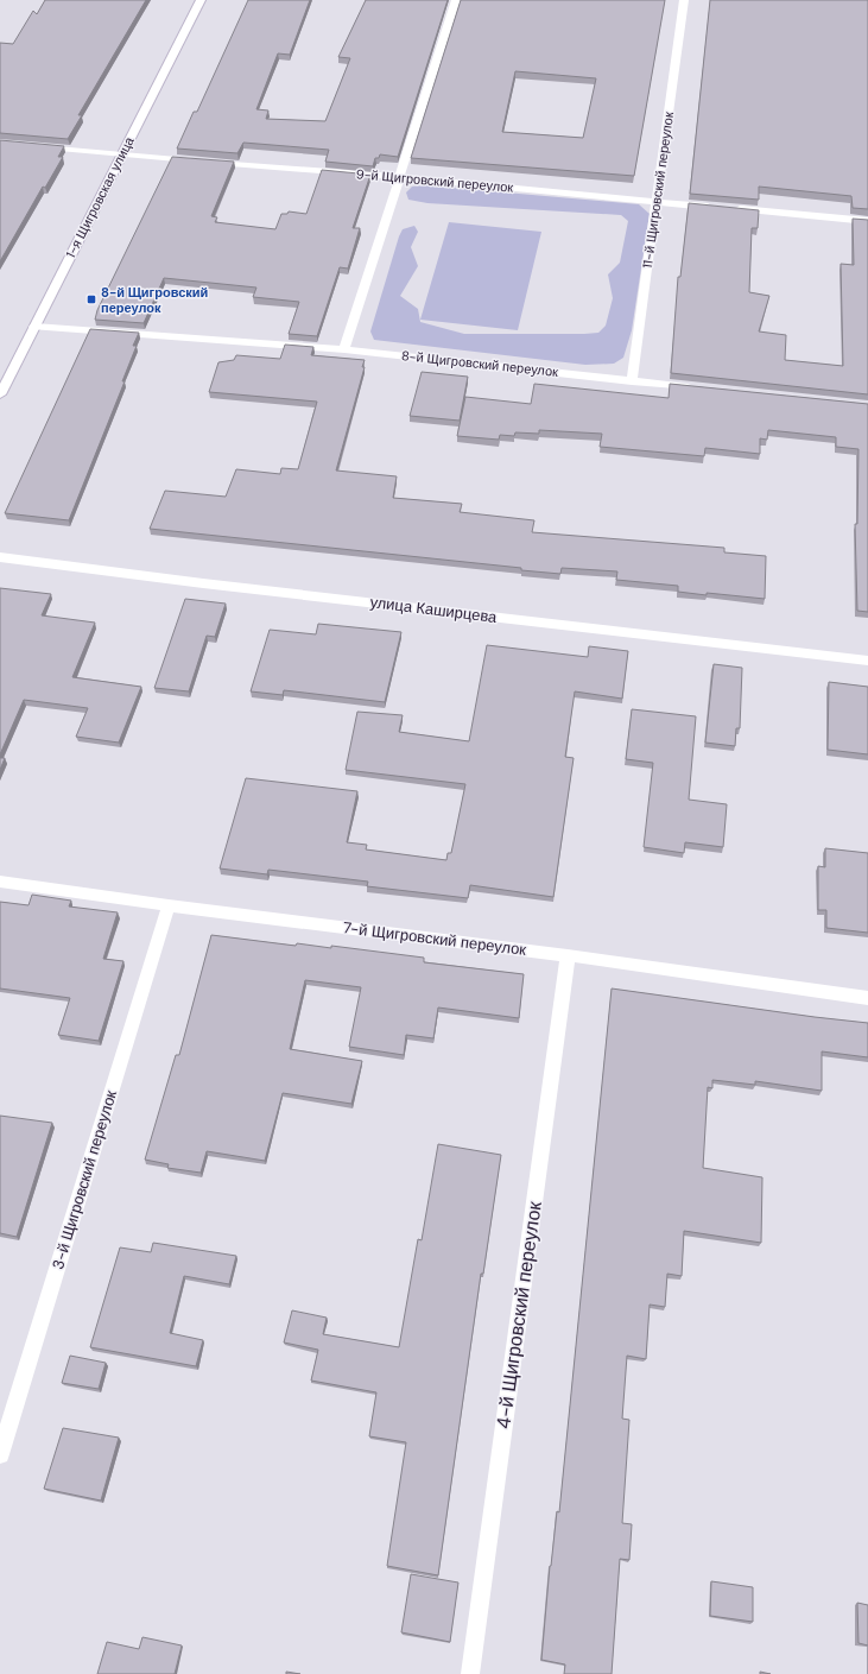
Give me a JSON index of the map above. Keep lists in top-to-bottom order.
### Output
{
  "streets": {
    "street": [
      "9-й Щигровский переулок",
      "11-й Щигровский переулок",
      "1-я Щигровская улица",
      "8-й Щигровский переулок",
      "улица Каширцева",
      "7-й Щигровский переулок",
      "3-й Щигровский переулок",
      "4-й Щигровский переулок"
    ]
  },
  "crossings": [
    ["9-й Щигровский переулок", "11-й Щигровский переулок"],
    ["9-й Щигровский переулок", "1-я Щигровская улица"],
    ["11-й Щигровский переулок", "8-й Щигровский переулок"],
    ["1-я Щигровская улица", "8-й Щигровский переулок"],
    ["7-й Щигровский переулок", "3-й Щигровский переулок"],
    ["7-й Щигровский переулок", "4-й Щигровский переулок"]
  ],
  "places": {
    "transit": ["8-й Щигровский переулок"]
  }
}
